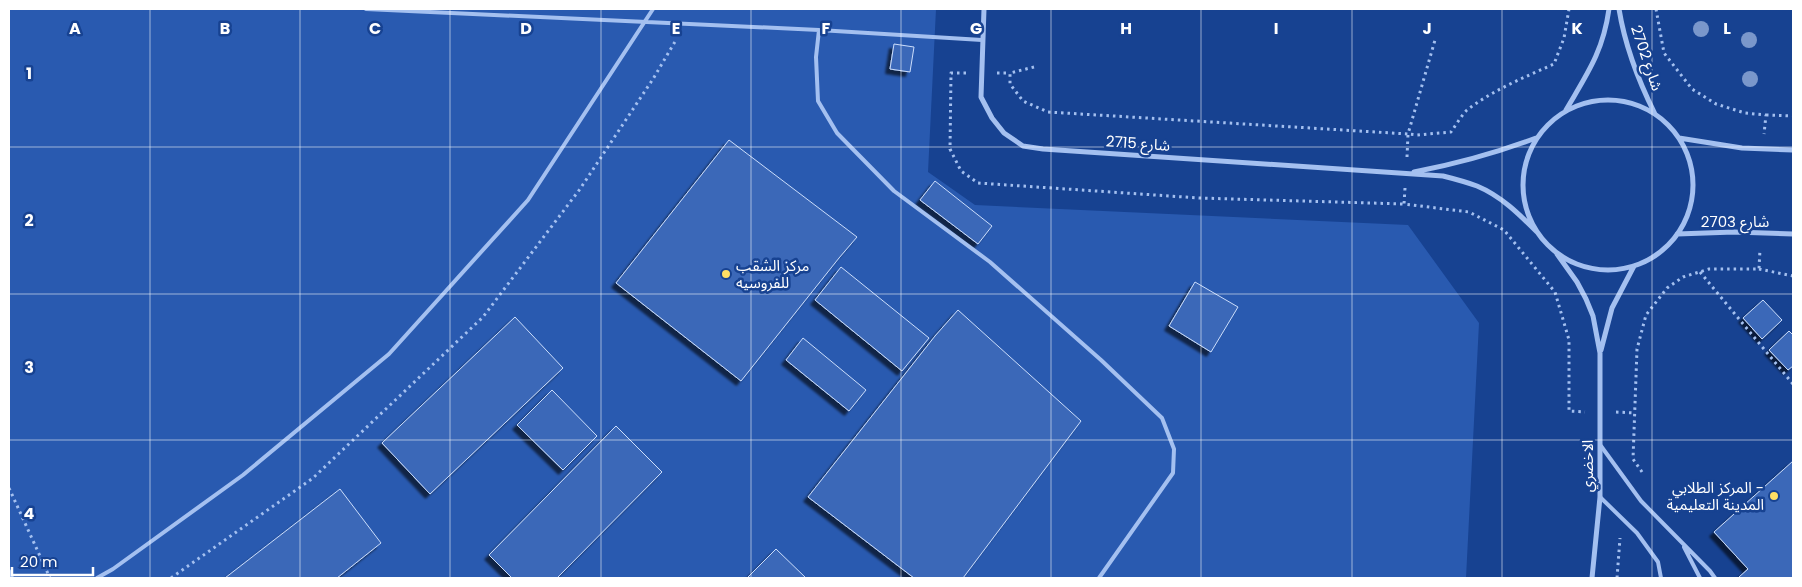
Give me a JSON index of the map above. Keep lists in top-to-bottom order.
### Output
{
  "streets": {
    "street": [
      "شارع 2702",
      "شارع 2715",
      "شارع 2703",
      "الاخضري"
    ]
  },
  "crossings": [
    ["شارع 2702", "شارع 2715"],
    ["شارع 2702", "شارع 2703"],
    ["شارع 2702", "الاخضري"],
    ["شارع 2715", "شارع 2703"],
    ["شارع 2715", "الاخضري"],
    ["شارع 2703", "الاخضري"]
  ],
  "places": ["مركز الشقب للفروسيه", "المركز الطلابي - المدينة التعليمية"],
  "scale_bar": "20 m",
  "grid": {
    "columns": [
      "A",
      "B",
      "C",
      "D",
      "E",
      "F",
      "G",
      "H",
      "I",
      "J",
      "K",
      "L"
    ],
    "rows": [
      "1",
      "2",
      "3",
      "4"
    ]
  }
}
